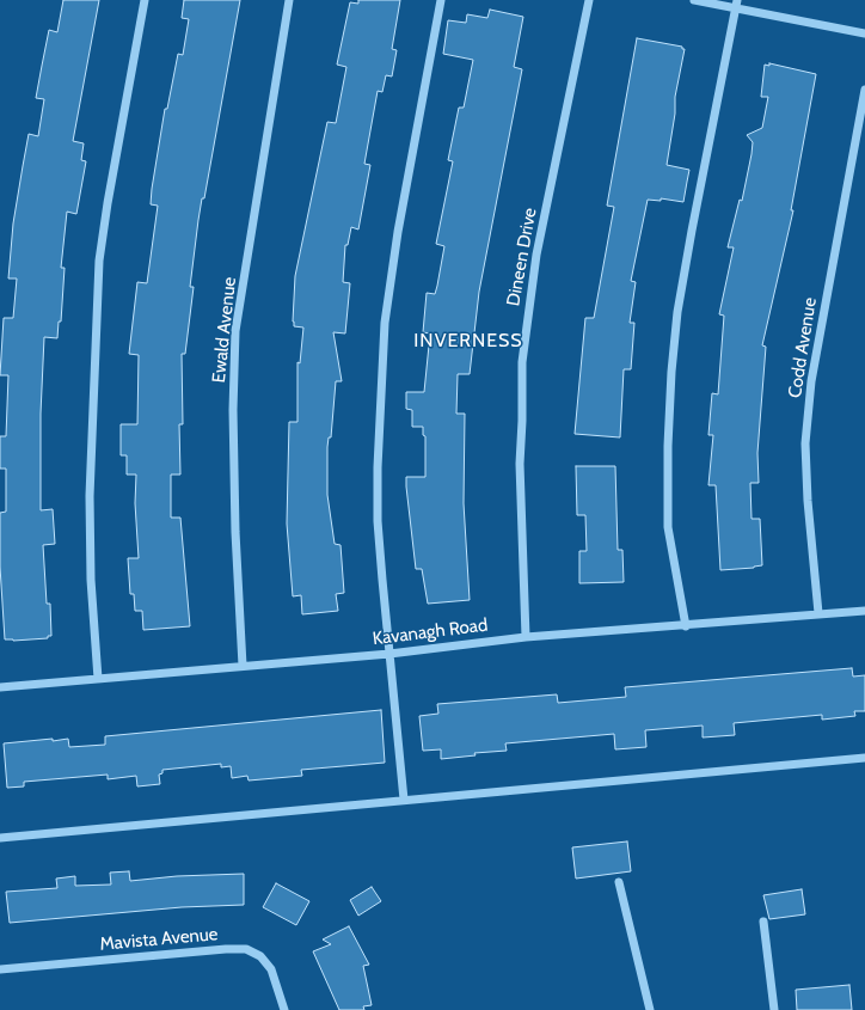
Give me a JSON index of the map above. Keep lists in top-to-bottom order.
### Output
{
  "streets": {
    "street": [
      "Dineen Drive",
      "Ewald Avenue",
      "Codd Avenue",
      "Kavanagh Road",
      "Mavista Avenue"
    ]
  },
  "crossings": [
    ["Dineen Drive", "Kavanagh Road"],
    ["Ewald Avenue", "Kavanagh Road"],
    ["Codd Avenue", "Kavanagh Road"]
  ],
  "districts": ["INVERNESS"]
}
